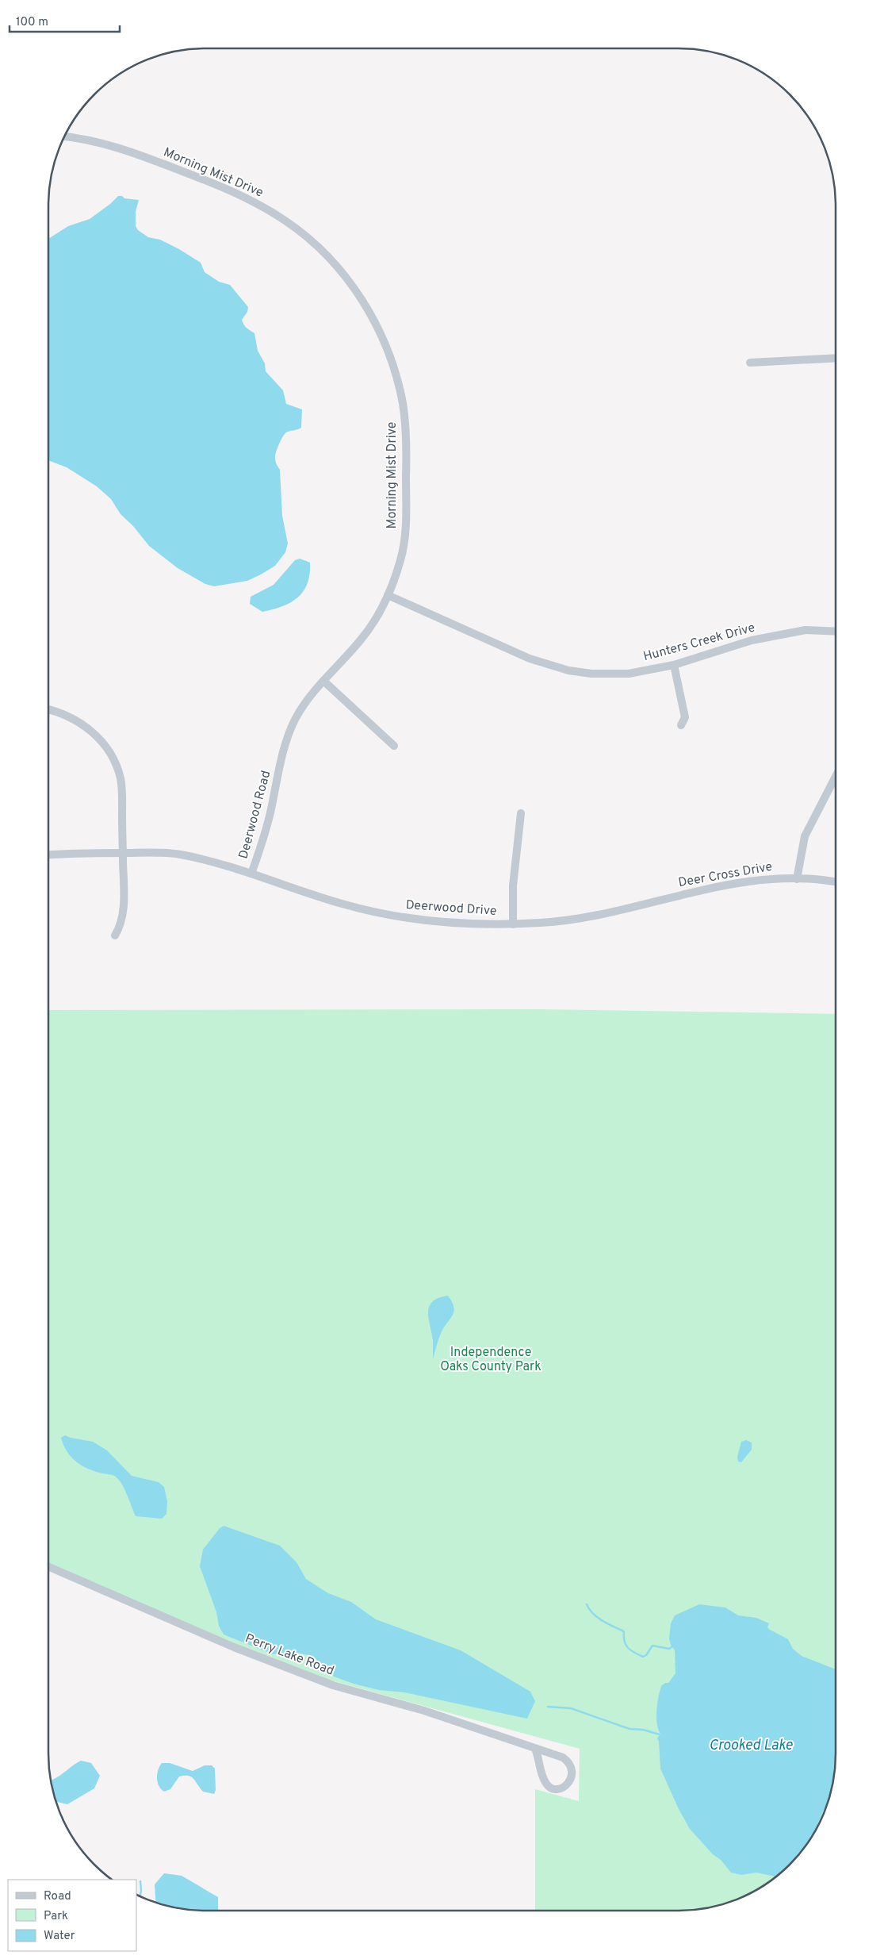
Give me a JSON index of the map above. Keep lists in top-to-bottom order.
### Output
{
  "streets": {
    "street": [
      "Morning Mist Drive",
      "Hunters Creek Drive",
      "Deerwood Road",
      "Deer Cross Drive",
      "Deerwood Drive",
      "Perry Lake Road"
    ]
  },
  "crossings": [
    ["Morning Mist Drive", "Hunters Creek Drive"],
    ["Morning Mist Drive", "Deerwood Road"],
    ["Deerwood Road", "Deerwood Drive"],
    ["Deer Cross Drive", "Deerwood Drive"]
  ],
  "water": ["Crooked Lake"],
  "parks": ["Independence Oaks County Park"],
  "legend": ["Road", "Park", "Water"],
  "scale_bar": "100 m"
}
